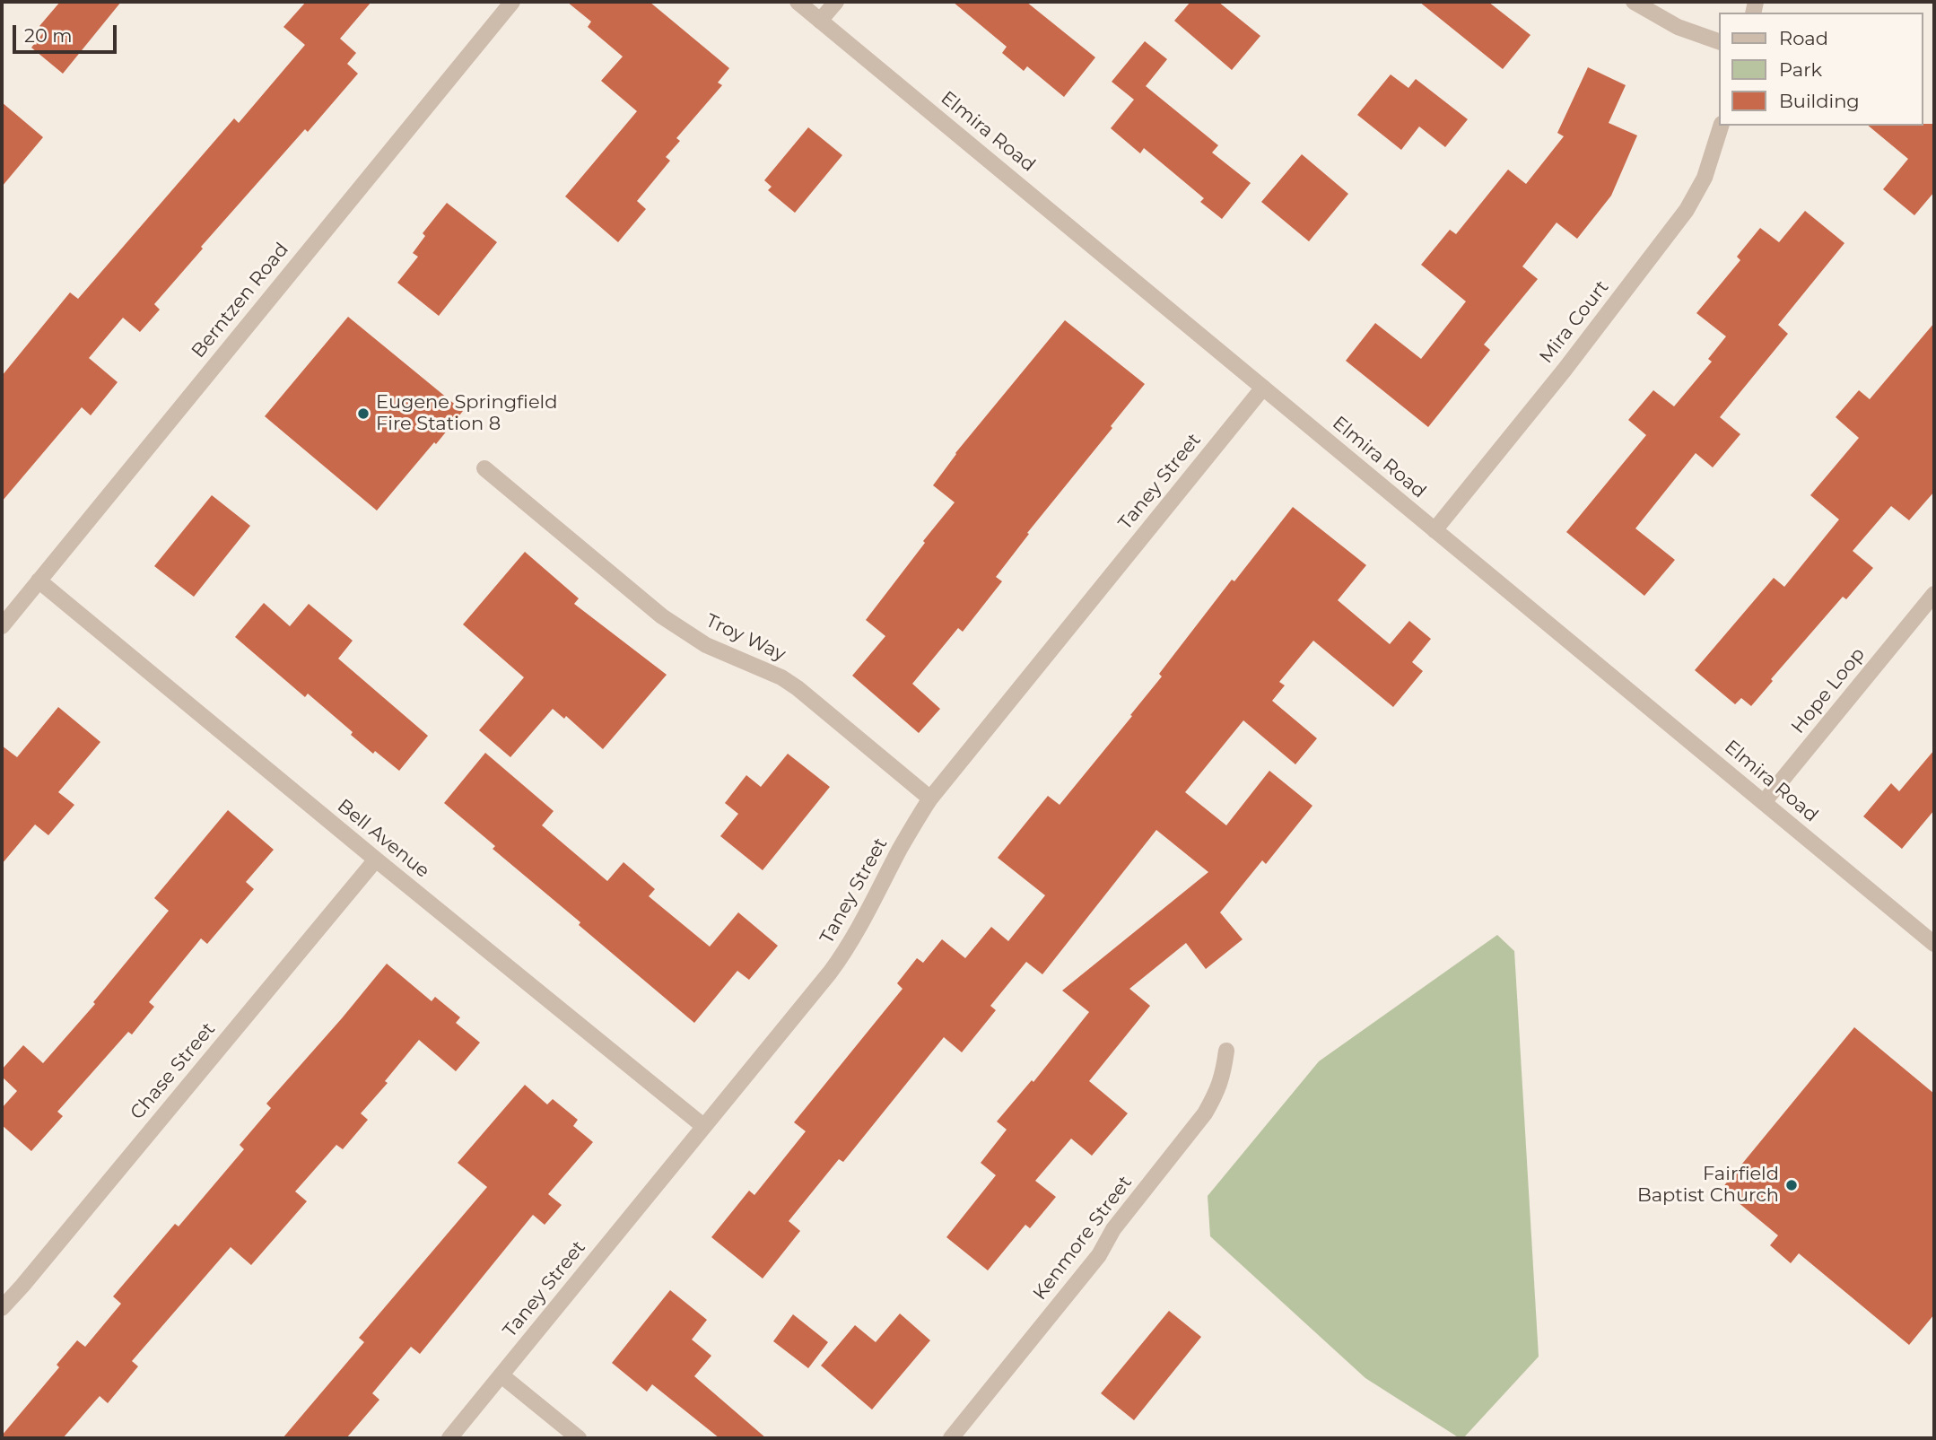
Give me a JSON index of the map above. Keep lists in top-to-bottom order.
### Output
{
  "streets": {
    "street": [
      "Elmira Road",
      "Berntzen Road",
      "Mira Court",
      "Taney Street",
      "Troy Way",
      "Hope Loop",
      "Bell Avenue",
      "Chase Street",
      "Kenmore Street"
    ]
  },
  "crossings": [
    ["Elmira Road", "Mira Court"],
    ["Elmira Road", "Taney Street"],
    ["Elmira Road", "Hope Loop"],
    ["Berntzen Road", "Bell Avenue"],
    ["Taney Street", "Troy Way"],
    ["Taney Street", "Bell Avenue"],
    ["Bell Avenue", "Chase Street"]
  ],
  "places": ["Eugene Springfield Fire Station 8", "Fairfield Baptist Church"],
  "legend": ["Road", "Park", "Building"],
  "scale_bar": "20 m"
}
